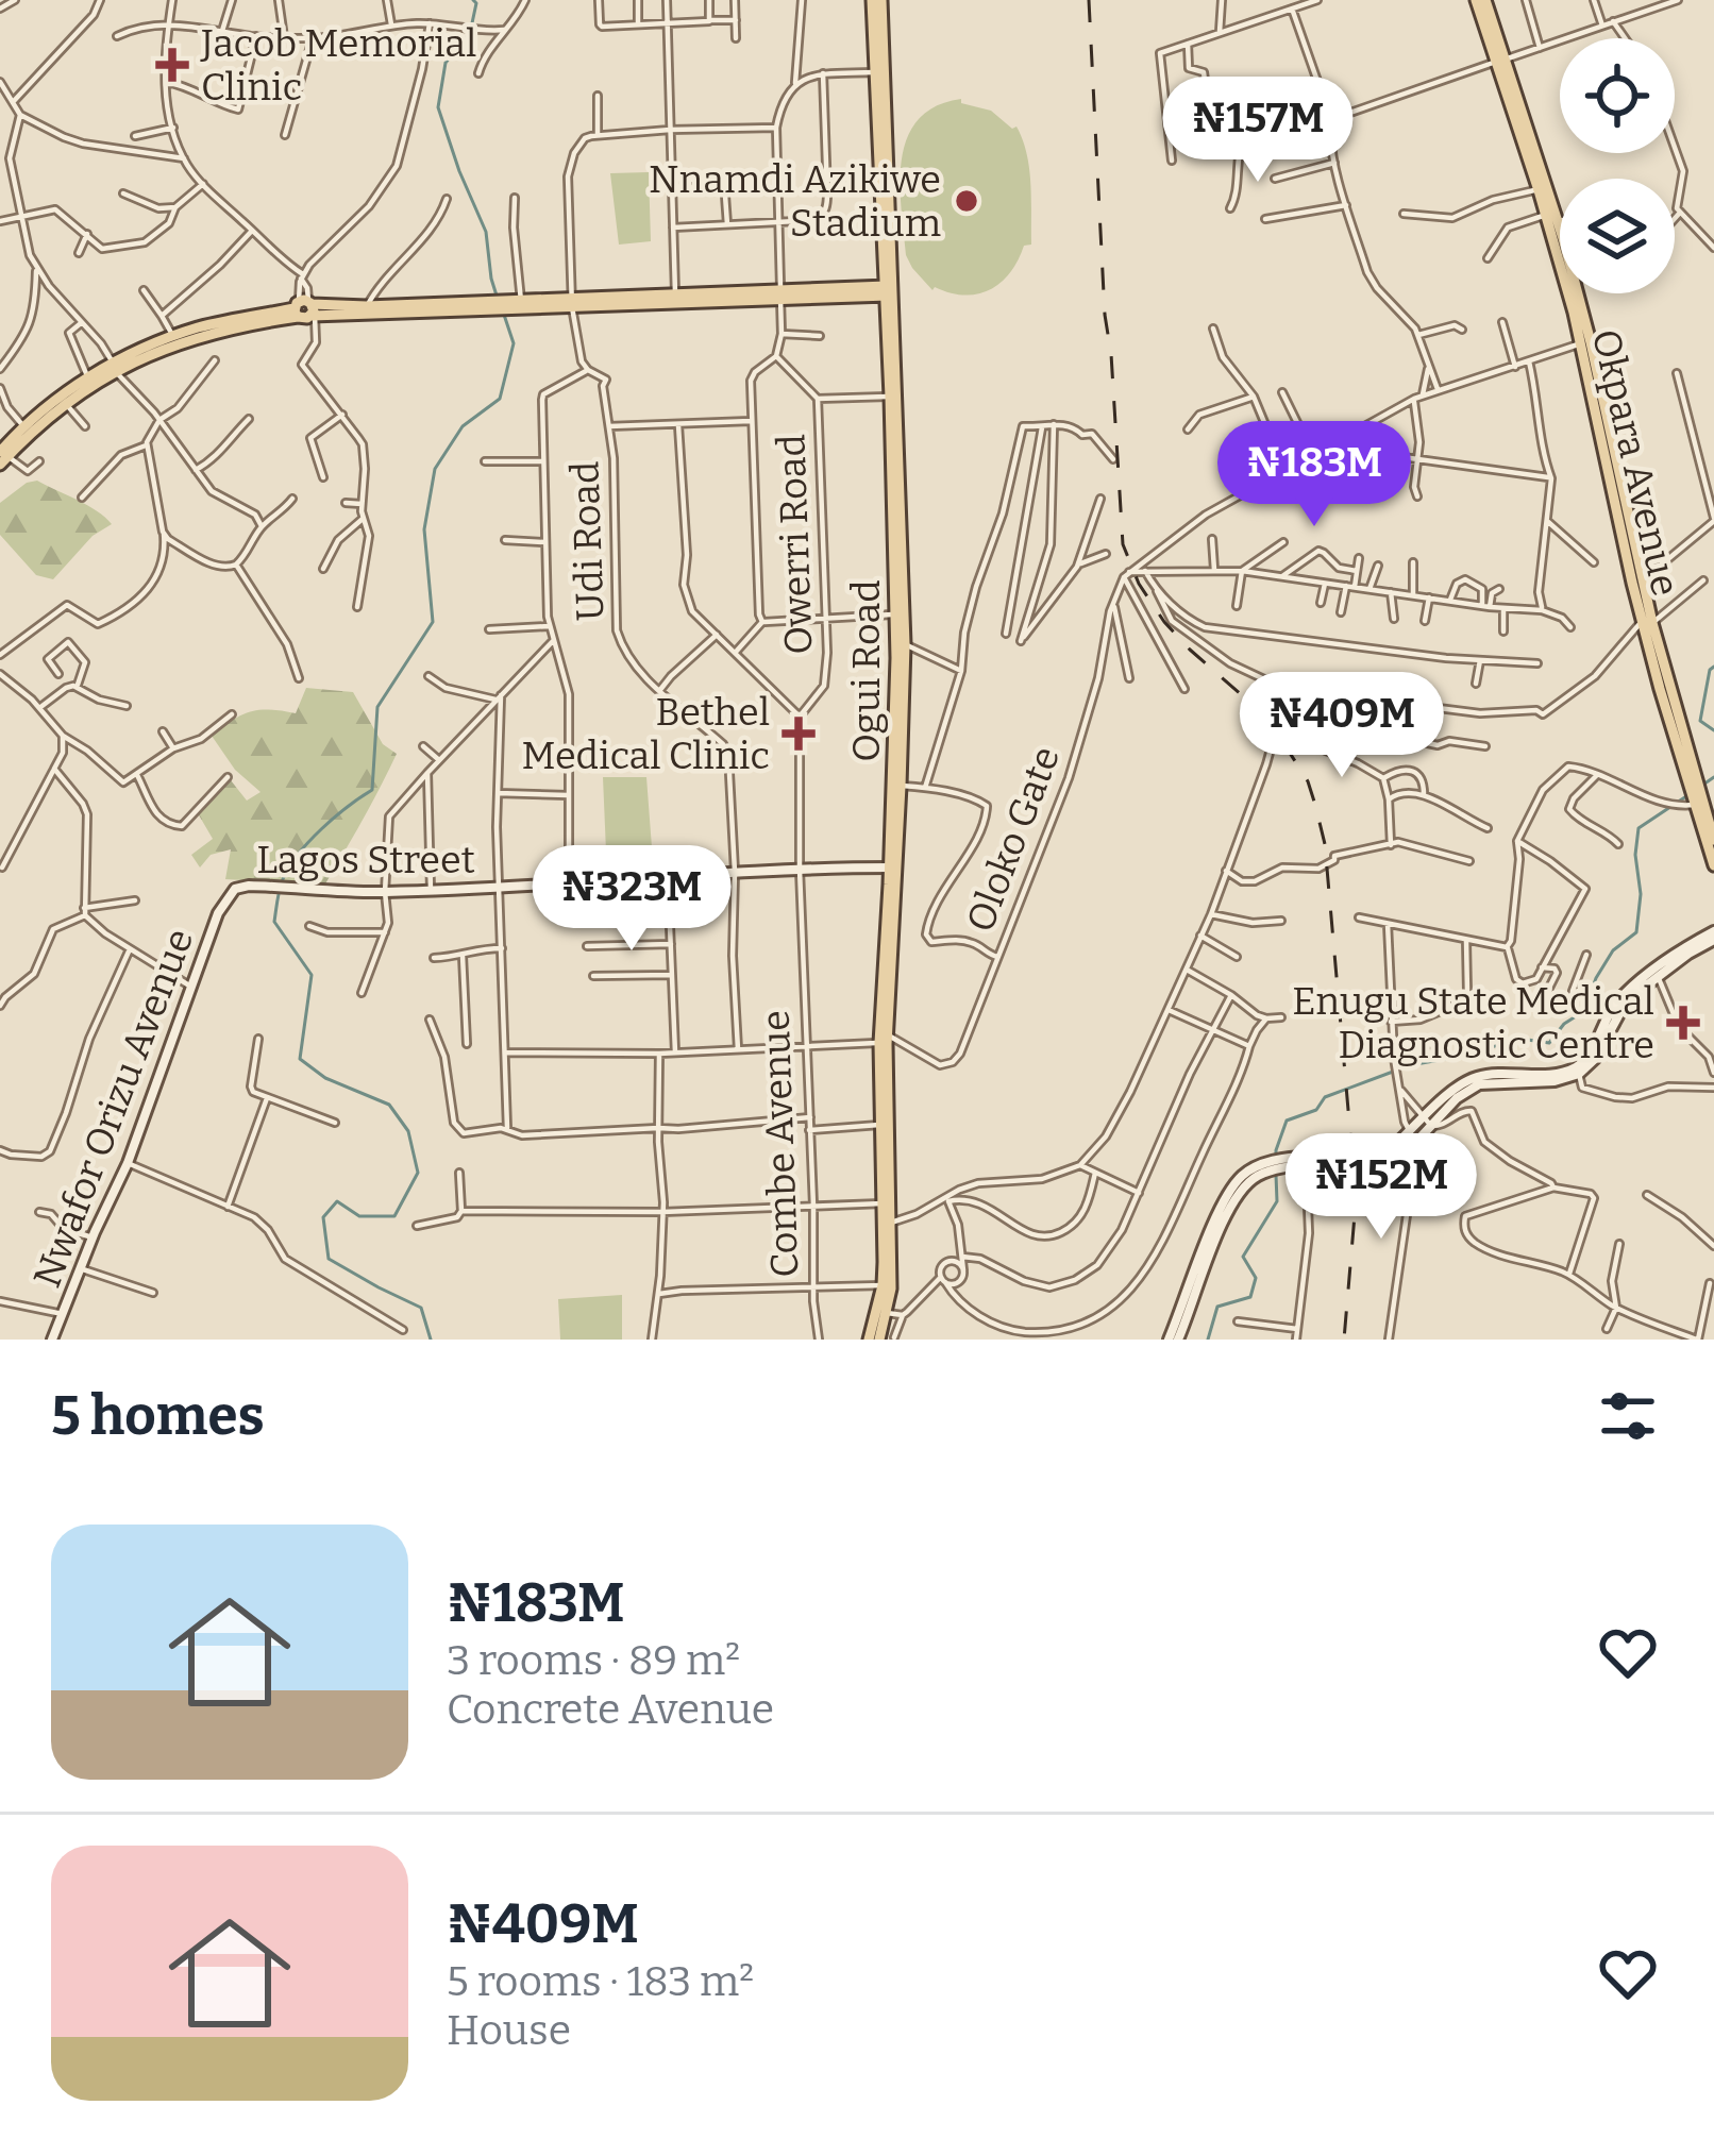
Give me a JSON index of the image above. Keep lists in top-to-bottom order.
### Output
{
  "streets": {
    "main road": [
      "Okpara Avenue",
      "Ogui Road",
      "Lagos Street",
      "Nwafor Orizu Avenue"
    ],
    "street": [
      "Udi Road",
      "Owerri Road",
      "Oloko Gate",
      "Combe Avenue"
    ]
  },
  "crossings": [
    ["Okpara Avenue", "Oloko Gate"],
    ["Udi Road", "Lagos Street"],
    ["Owerri Road", "Lagos Street"],
    ["Owerri Road", "Combe Avenue"],
    ["Ogui Road", "Oloko Gate"],
    ["Ogui Road", "Lagos Street"],
    ["Lagos Street", "Nwafor Orizu Avenue"],
    ["Lagos Street", "Combe Avenue"]
  ],
  "places": {
    "health": ["Jacob Memorial Clinic", "Bethel Medical Clinic", "Enugu State Medical Diagnostic Centre"],
    "other": ["Nnamdi Azikiwe Stadium"]
  },
  "page": {
    "price": [
      "₦157M",
      "₦183M",
      "₦409M",
      "₦323M",
      "₦152M"
    ],
    "heading": "5 homes",
    "list": [
      {
        "name": "₦183M",
        "note": "3 rooms · 89 m² · Concrete Avenue"
      },
      {
        "name": "₦409M",
        "note": "5 rooms · 183 m² · House"
      }
    ]
  }
}
